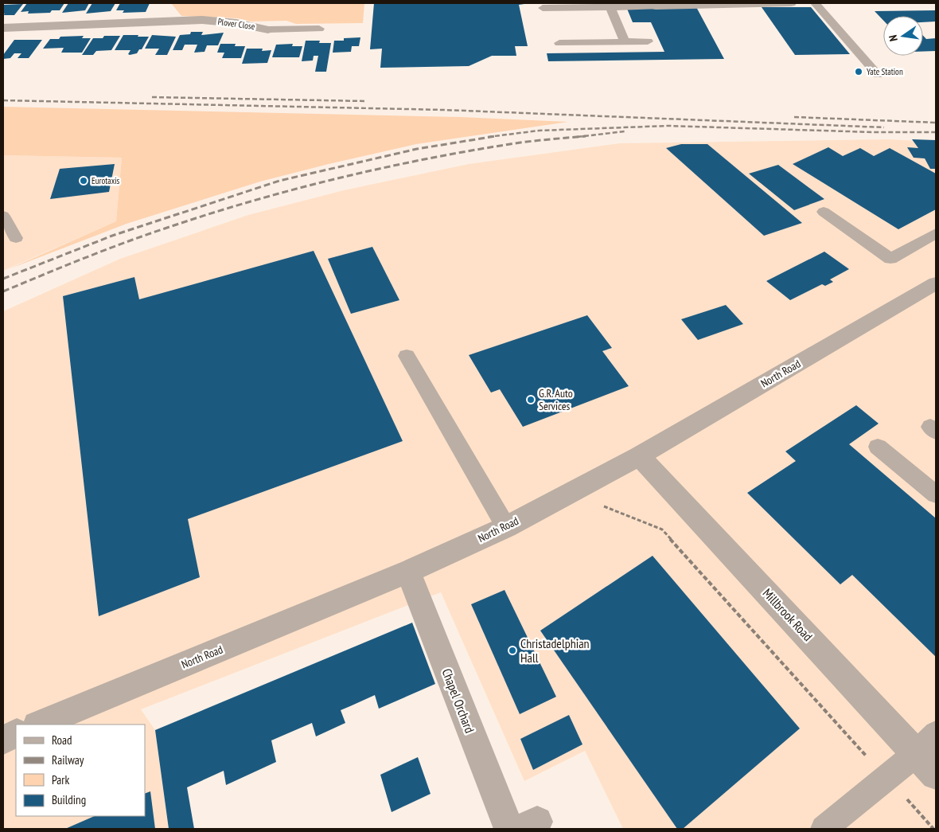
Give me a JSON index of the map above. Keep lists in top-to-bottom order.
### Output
{
  "streets": {
    "street": [
      "Plover Close",
      "North Road",
      "Millbrook Road",
      "Chapel Orchard"
    ]
  },
  "crossings": [
    ["North Road", "Millbrook Road"],
    ["North Road", "Chapel Orchard"]
  ],
  "places": [
    "Yate Station",
    "Eurotaxis",
    "G.R. Auto Services",
    "Christadelphian Hall"
  ],
  "legend": [
    "Road",
    "Railway",
    "Park",
    "Building"
  ],
  "north": "left"
}
